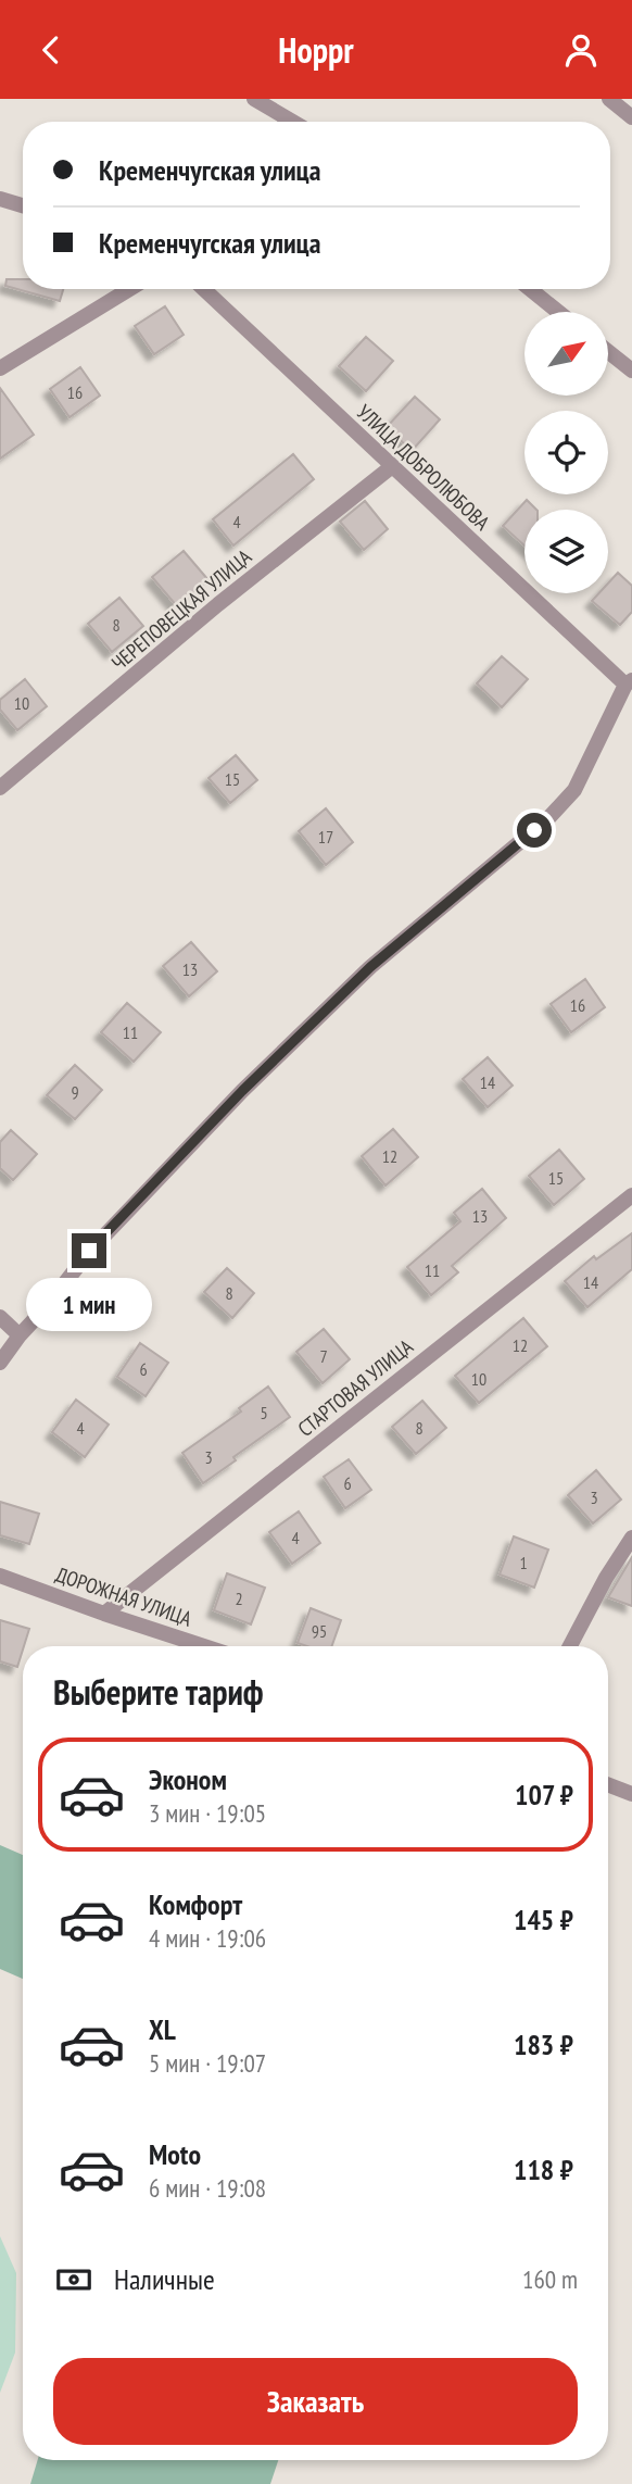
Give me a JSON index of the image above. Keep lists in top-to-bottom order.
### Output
{
  "streets": {
    "street": [
      "УЛИЦА ДОБРОЛЮБОВА",
      "ЧЕРЕПОВЕЦКАЯ УЛИЦА",
      "СТАРТОВАЯ УЛИЦА",
      "ДОРОЖНАЯ УЛИЦА"
    ]
  },
  "crossings": [
    ["УЛИЦА ДОБРОЛЮБОВА", "ЧЕРЕПОВЕЦКАЯ УЛИЦА"],
    ["СТАРТОВАЯ УЛИЦА", "ДОРОЖНАЯ УЛИЦА"]
  ],
  "house_numbers": [
    "16",
    "4",
    "8",
    "10",
    "15",
    "17",
    "13",
    "16",
    "11",
    "14",
    "9",
    "12",
    "15",
    "13",
    "11",
    "14",
    "8",
    "12",
    "7",
    "6",
    "10",
    "5",
    "4",
    "8",
    "3",
    "6",
    "3",
    "4",
    "1",
    "2",
    "95"
  ],
  "north": "top right",
  "page": {
    "header": "Hoppr",
    "banner": ["Кременчугская улица", "Кременчугская улица"],
    "bubble": "1 мин",
    "heading": "Выберите тариф",
    "list": [
      {
        "name": "Эконом",
        "note": "3 мин · 19:05",
        "value": "107 ₽"
      },
      {
        "name": "Комфорт",
        "note": "4 мин · 19:06",
        "value": "145 ₽"
      },
      {
        "name": "XL",
        "note": "5 мин · 19:07",
        "value": "183 ₽"
      },
      {
        "name": "Moto",
        "note": "6 мин · 19:08",
        "value": "118 ₽"
      }
    ],
    "pay": ["Наличные", "160 m"],
    "buttons": "Заказать"
  }
}
